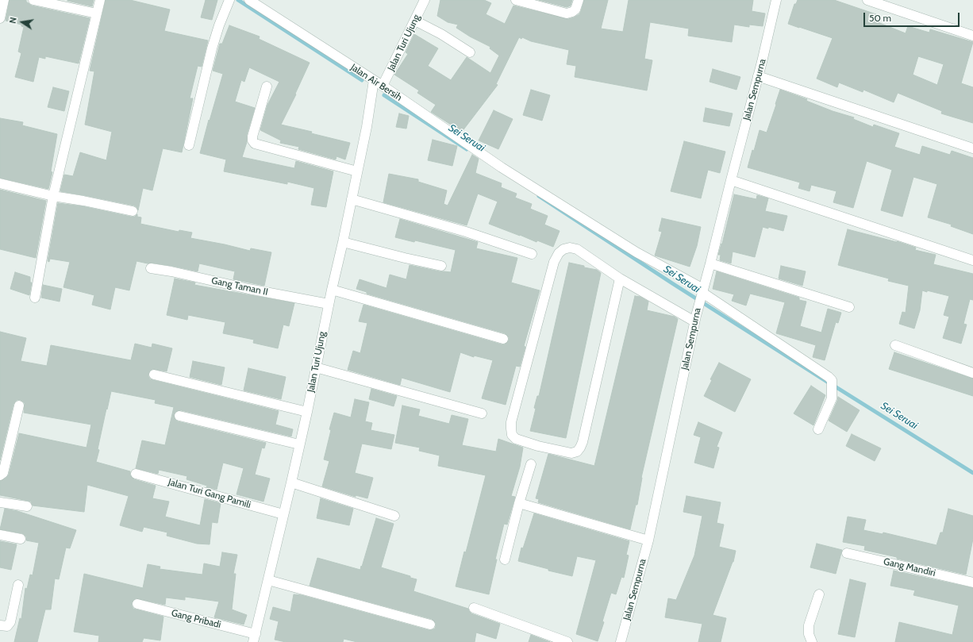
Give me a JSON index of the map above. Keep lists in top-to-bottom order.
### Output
{
  "streets": {
    "street": [
      "Jalan Turi Ujung",
      "Jalan Air Bersih",
      "Jalan Sempurna",
      "Gang Taman II",
      "Jalan Turi Gang Pamili",
      "Gang Mandiri",
      "Gang Pribadi"
    ]
  },
  "crossings": [
    ["Jalan Turi Ujung", "Jalan Air Bersih"],
    ["Jalan Turi Ujung", "Gang Taman II"],
    ["Jalan Turi Ujung", "Jalan Turi Gang Pamili"],
    ["Jalan Turi Ujung", "Gang Pribadi"],
    ["Jalan Air Bersih", "Jalan Sempurna"]
  ],
  "water": ["Sei Seruai"],
  "scale_bar": "50 m",
  "north": "left"
}
